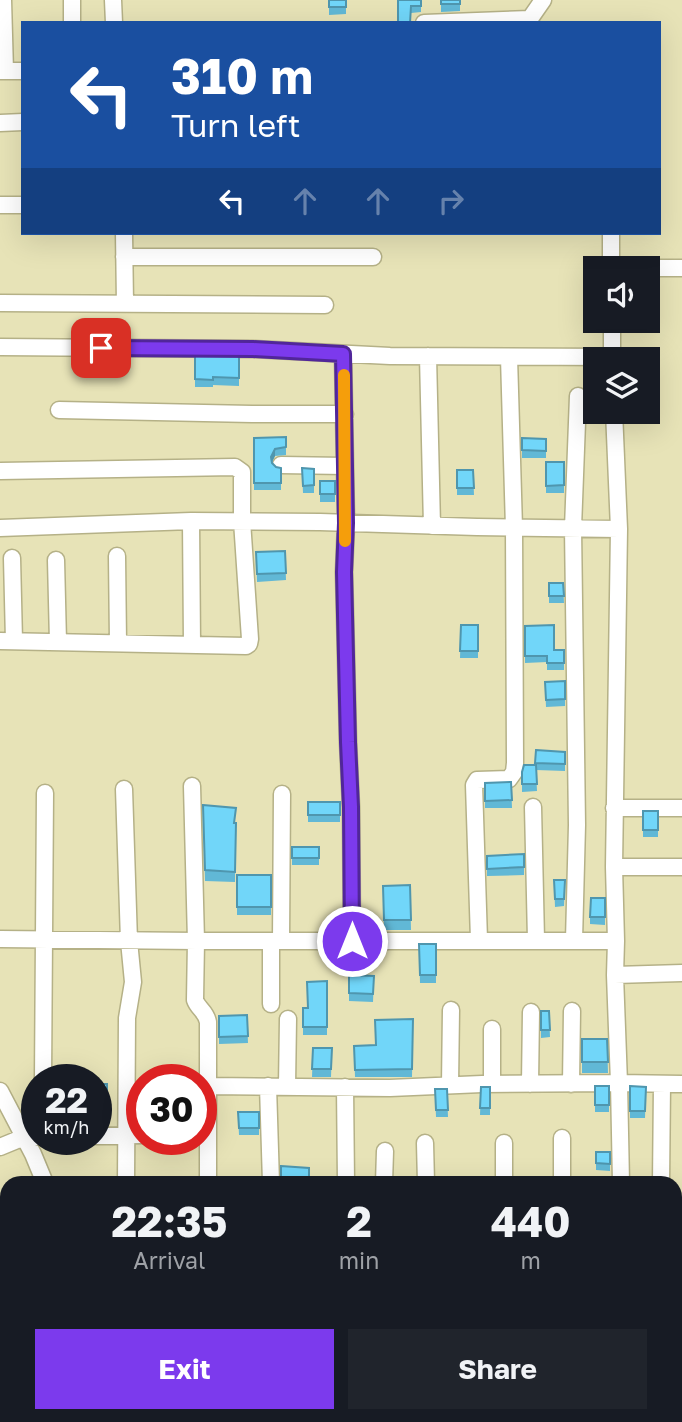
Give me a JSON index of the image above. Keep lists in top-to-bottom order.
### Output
{
  "page": {
    "turn": ["310 m", "Turn left"],
    "speed": "22 km/h",
    "limit": "30",
    "eta": [
      "22:35",
      "Arrival",
      "2",
      "min",
      "440",
      "m"
    ],
    "buttons": ["Exit", "Share"]
  }
}
